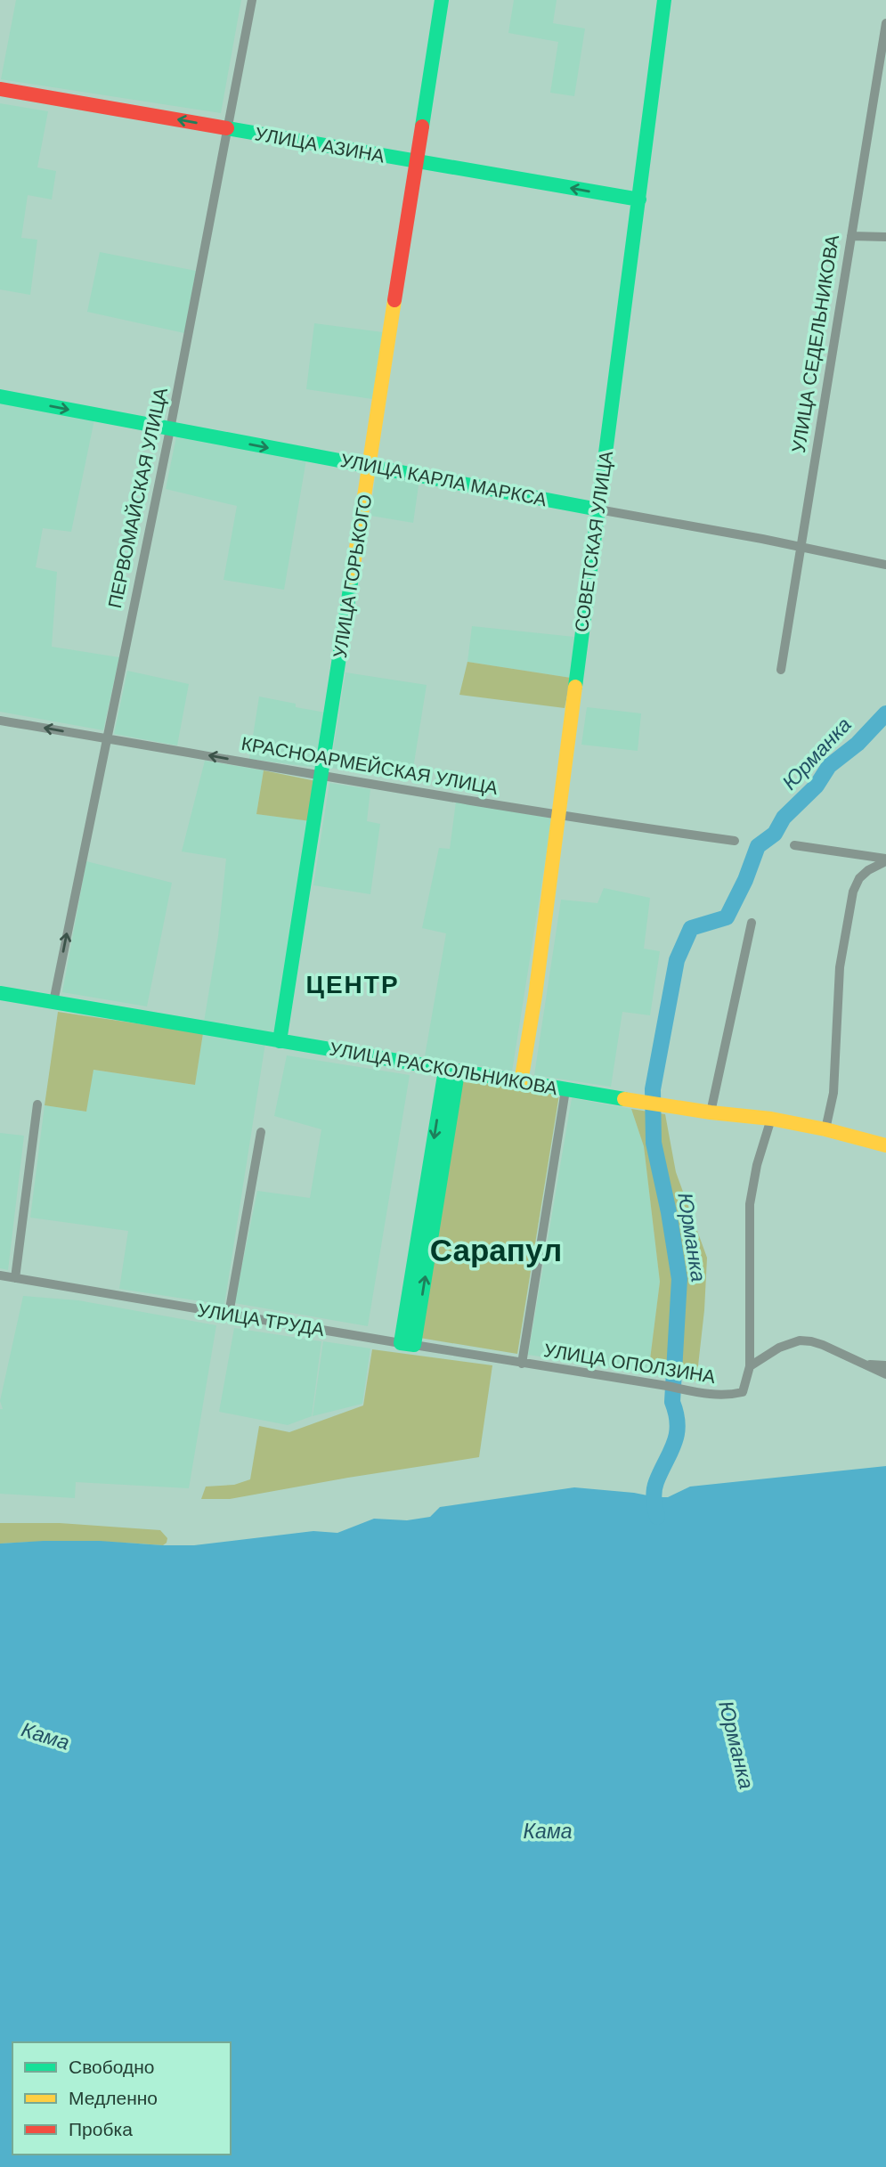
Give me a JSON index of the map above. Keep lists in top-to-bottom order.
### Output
{
  "streets": {
    "main road": [
      "УЛИЦА АЗИНА",
      "УЛИЦА КАРЛА МАРКСА",
      "СОВЕТСКАЯ УЛИЦА",
      "УЛИЦА ГОРЬКОГО",
      "УЛИЦА РАСКОЛЬНИКОВА"
    ],
    "street": [
      "УЛИЦА СЕДЕЛЬНИКОВА",
      "ПЕРВОМАЙСКАЯ УЛИЦА",
      "КРАСНОАРМЕЙСКАЯ УЛИЦА",
      "УЛИЦА ТРУДА",
      "УЛИЦА ОПОЛЗИНА"
    ]
  },
  "crossings": [
    ["УЛИЦА АЗИНА", "ПЕРВОМАЙСКАЯ УЛИЦА"],
    ["УЛИЦА АЗИНА", "СОВЕТСКАЯ УЛИЦА"],
    ["УЛИЦА АЗИНА", "УЛИЦА ГОРЬКОГО"],
    ["УЛИЦА СЕДЕЛЬНИКОВА", "УЛИЦА КАРЛА МАРКСА"],
    ["УЛИЦА КАРЛА МАРКСА", "ПЕРВОМАЙСКАЯ УЛИЦА"],
    ["УЛИЦА КАРЛА МАРКСА", "СОВЕТСКАЯ УЛИЦА"],
    ["УЛИЦА КАРЛА МАРКСА", "УЛИЦА ГОРЬКОГО"],
    ["ПЕРВОМАЙСКАЯ УЛИЦА", "КРАСНОАРМЕЙСКАЯ УЛИЦА"],
    ["ПЕРВОМАЙСКАЯ УЛИЦА", "УЛИЦА РАСКОЛЬНИКОВА"],
    ["СОВЕТСКАЯ УЛИЦА", "КРАСНОАРМЕЙСКАЯ УЛИЦА"],
    ["СОВЕТСКАЯ УЛИЦА", "УЛИЦА РАСКОЛЬНИКОВА"],
    ["УЛИЦА ГОРЬКОГО", "КРАСНОАРМЕЙСКАЯ УЛИЦА"],
    ["УЛИЦА ГОРЬКОГО", "УЛИЦА РАСКОЛЬНИКОВА"],
    ["УЛИЦА ТРУДА", "УЛИЦА ОПОЛЗИНА"]
  ],
  "one_way": ["УЛИЦА АЗИНА", "УЛИЦА КАРЛА МАРКСА", "КРАСНОАРМЕЙСКАЯ УЛИЦА"],
  "districts": ["ЦЕНТР", "Сарапул"],
  "water": ["Юрманка", "Кама"],
  "legend": ["Свободно", "Медленно", "Пробка"]
}
